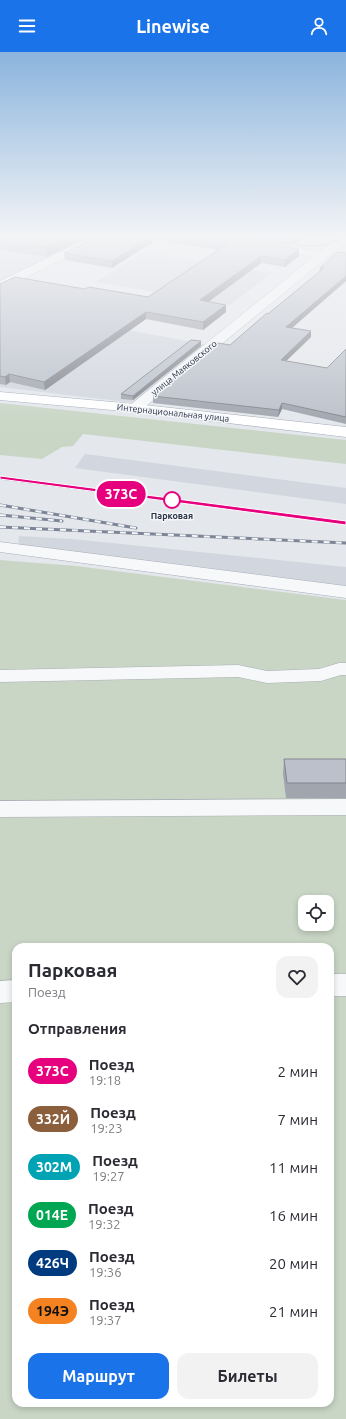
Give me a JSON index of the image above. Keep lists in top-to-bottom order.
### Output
{
  "streets": {
    "main road": ["Интернациональная улица"],
    "street": ["улица Маяковского"]
  },
  "crossings": [
    ["улица Маяковского", "Интернациональная улица"]
  ],
  "places": ["Парковая"],
  "page": {
    "header": "Linewise",
    "on_map": "373C",
    "heading": [
      ["Парковая", "Поезд"],
      "Отправления"
    ],
    "list": [
      {
        "mark": "373C",
        "name": "Поезд",
        "note": "19:18",
        "value": "2 мин"
      },
      {
        "mark": "332Й",
        "name": "Поезд",
        "note": "19:23",
        "value": "7 мин"
      },
      {
        "mark": "302М",
        "name": "Поезд",
        "note": "19:27",
        "value": "11 мин"
      },
      {
        "mark": "014Е",
        "name": "Поезд",
        "note": "19:32",
        "value": "16 мин"
      },
      {
        "mark": "426Ч",
        "name": "Поезд",
        "note": "19:36",
        "value": "20 мин"
      },
      {
        "mark": "194Э",
        "name": "Поезд",
        "note": "19:37",
        "value": "21 мин"
      }
    ],
    "buttons": ["Маршрут", "Билеты"]
  }
}
